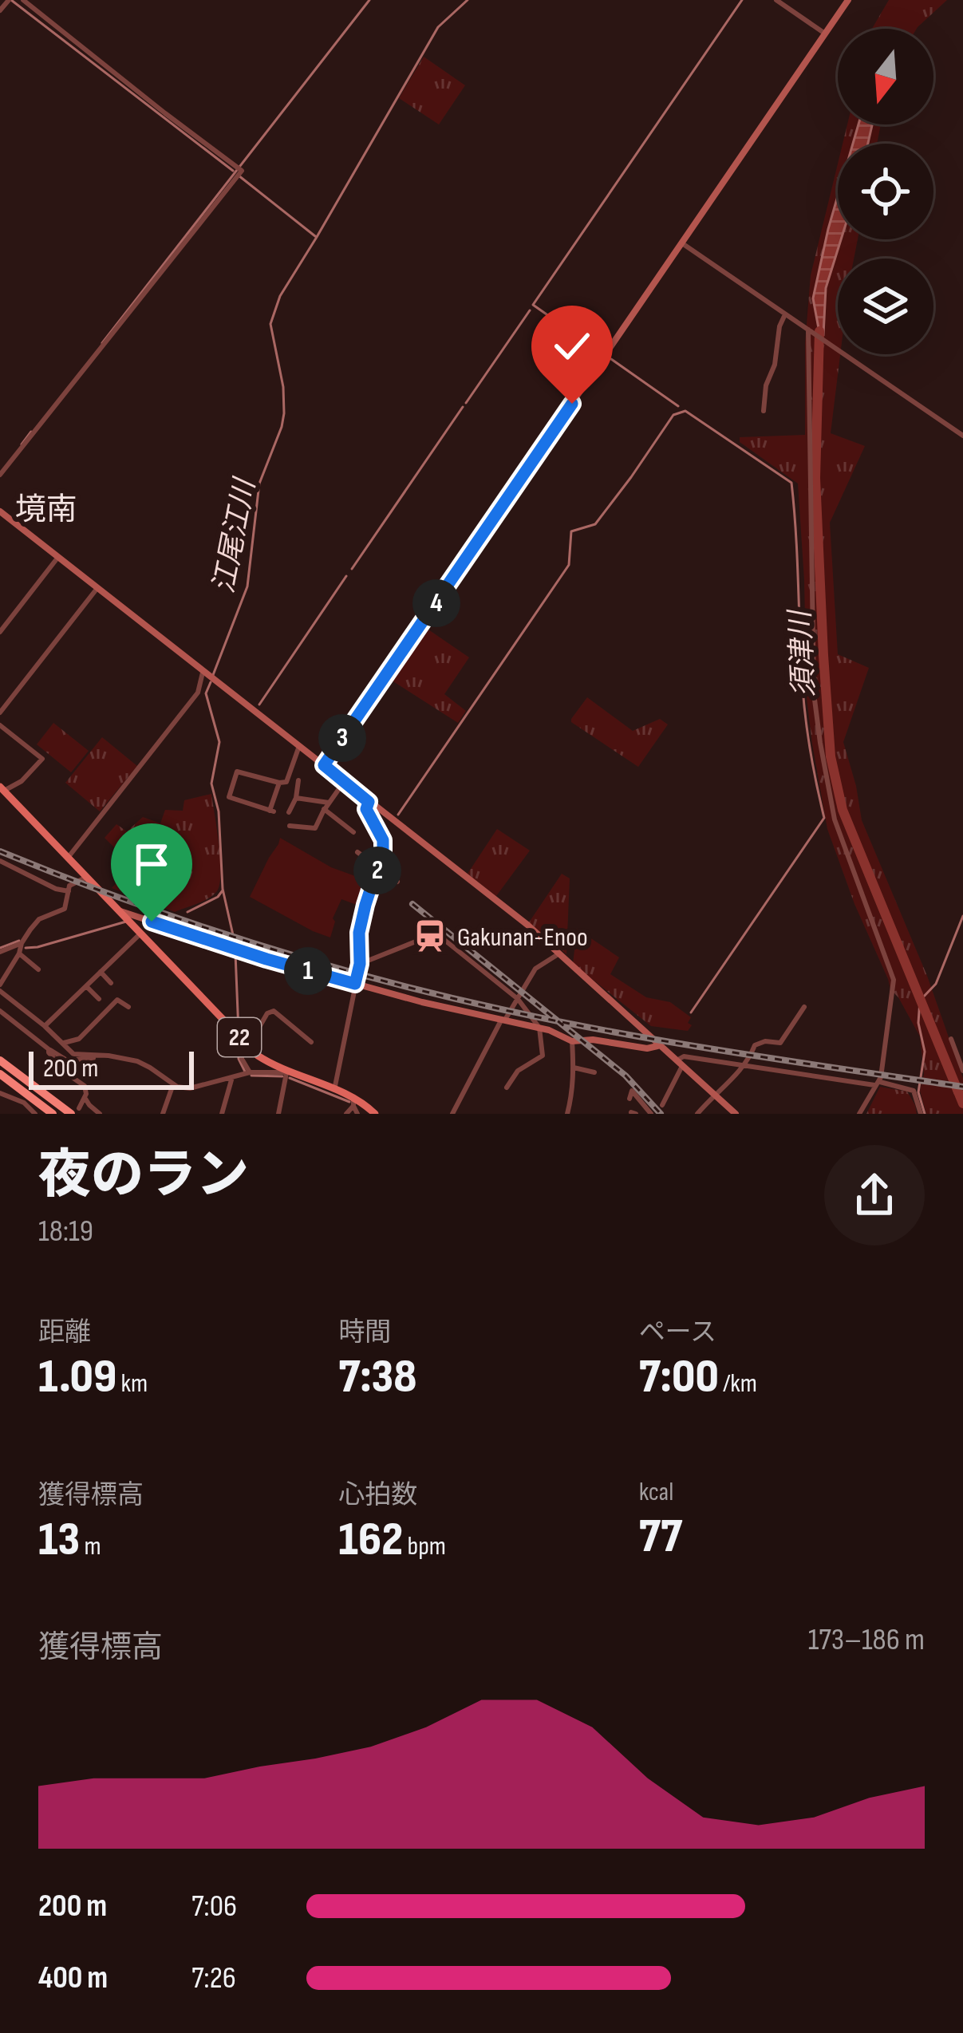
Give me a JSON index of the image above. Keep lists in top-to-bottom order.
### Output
{
  "streets": {
    "main road": ["22"]
  },
  "districts": ["境南"],
  "water": ["江尾江川", "須津川"],
  "places": {
    "station": ["Gakunan-Enoo"]
  },
  "scale_bar": "200 m",
  "north": "bottom",
  "page": {
    "pins": [
      "4",
      "3",
      "2",
      "1"
    ],
    "scale": "200 m",
    "heading": ["夜のラン", "18:19"],
    "stats": [
      ["距離", "1.09 km"],
      ["時間", "7:38"],
      ["ペース", "7:00 /km"],
      ["獲得標高", "13 m"],
      ["心拍数", "162 bpm"],
      ["kcal", "77"]
    ],
    "chart": ["獲得標高", "173–186 m"],
    "list": [
      {
        "name": "200 m",
        "note": "7:06"
      },
      {
        "name": "400 m",
        "note": "7:26"
      }
    ]
  }
}
